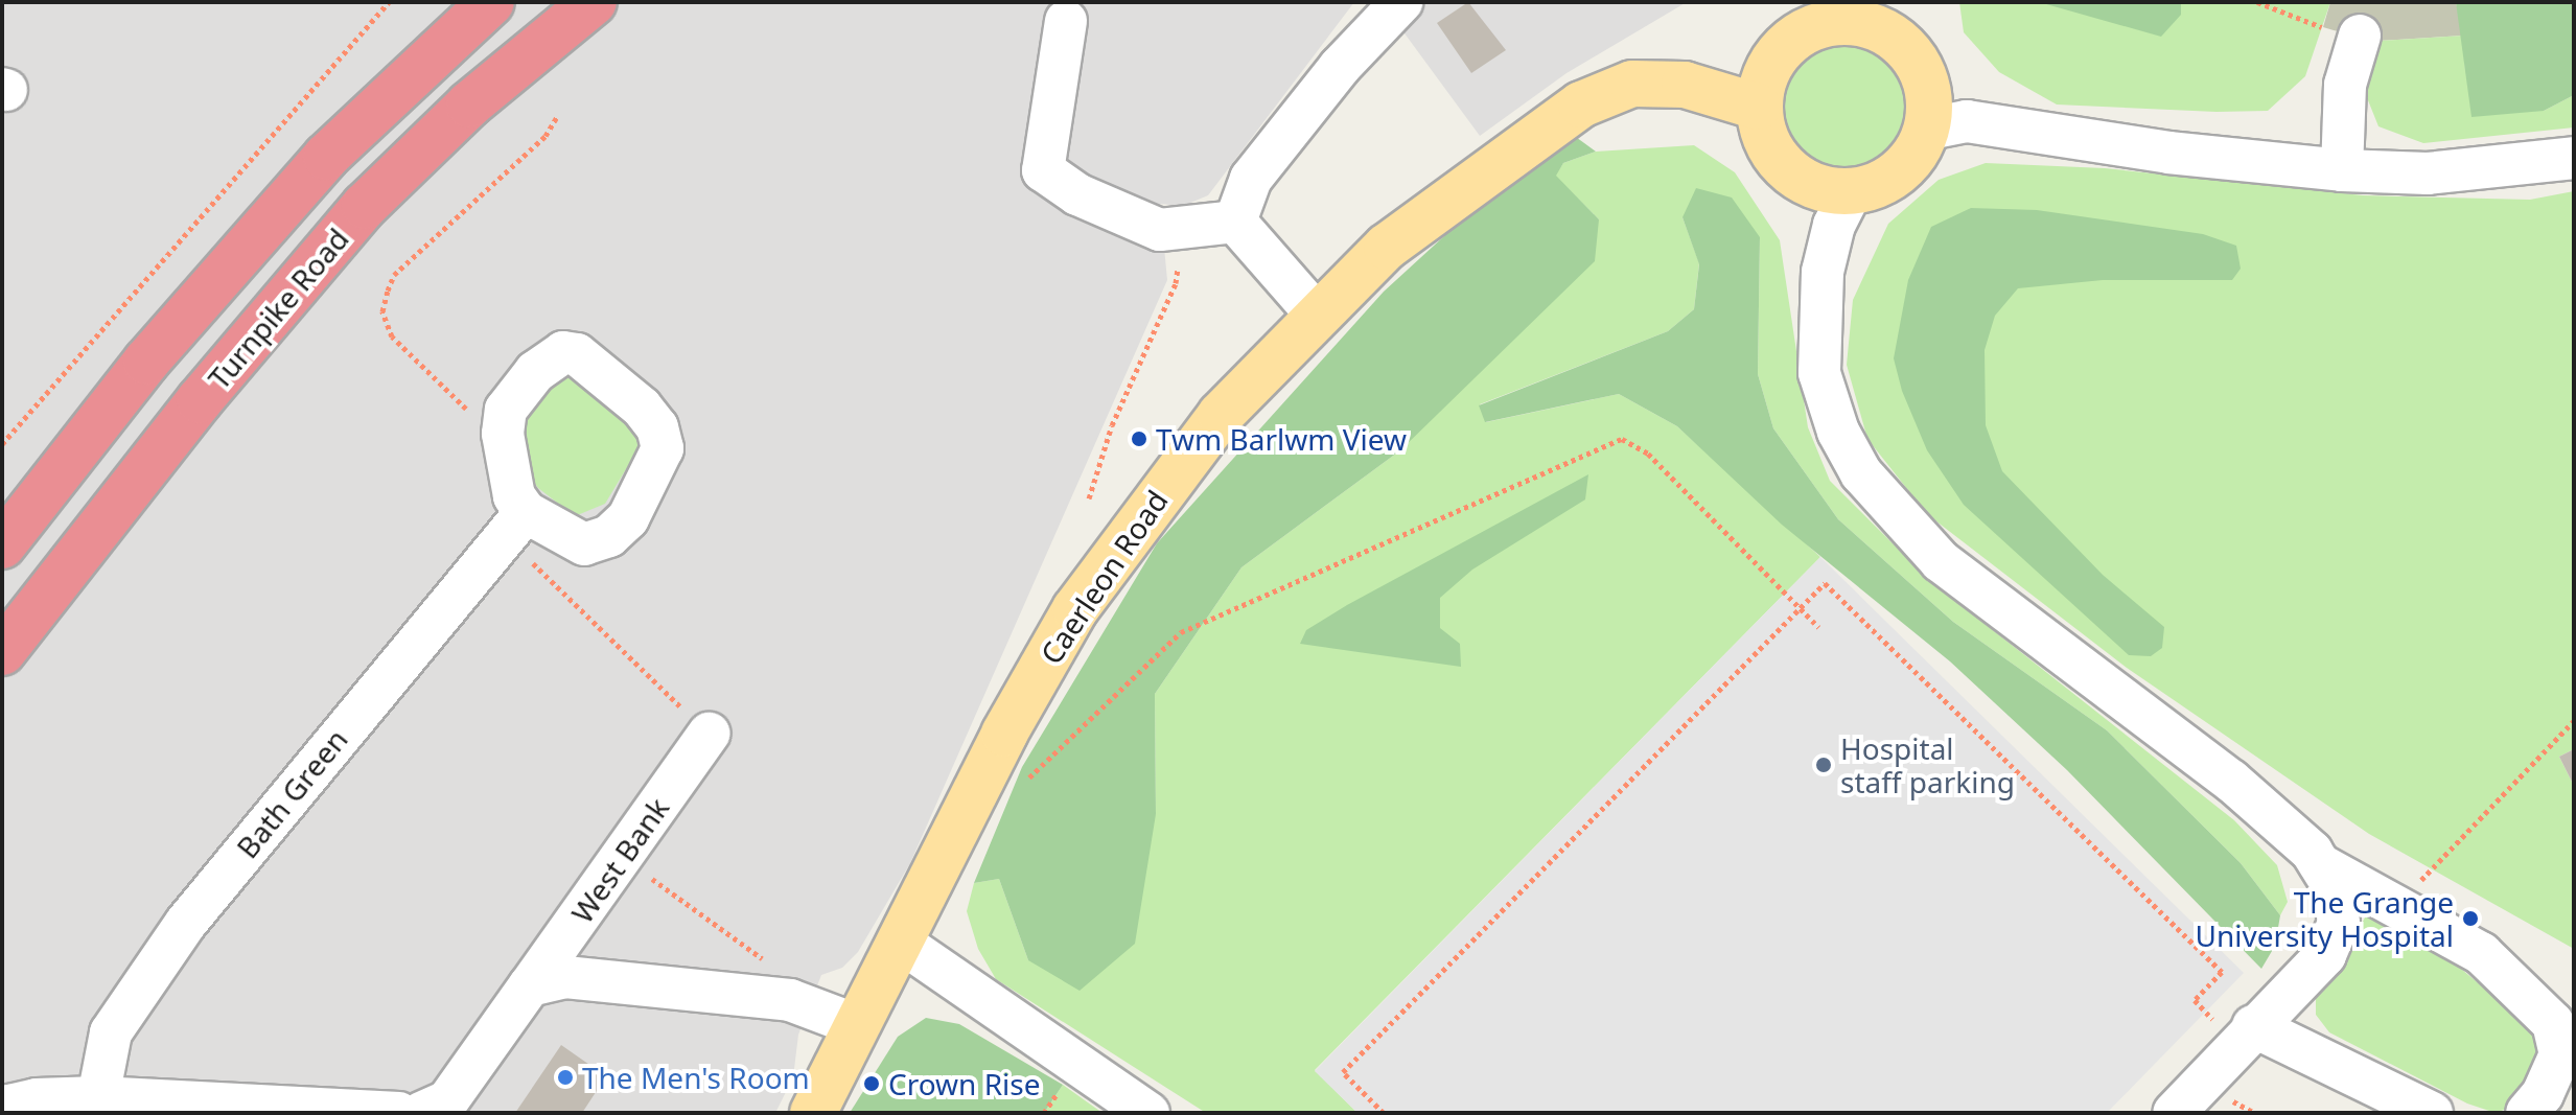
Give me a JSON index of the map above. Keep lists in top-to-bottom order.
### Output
{
  "streets": {
    "highway": ["Turnpike Road"],
    "main road": ["Caerleon Road"],
    "street": ["Bath Green", "West Bank"]
  },
  "places": [
    "Twm Barlwm View",
    "Hospital staff parking",
    "The Grange University Hospital",
    "The Men's Room",
    "Crown Rise"
  ]
}
